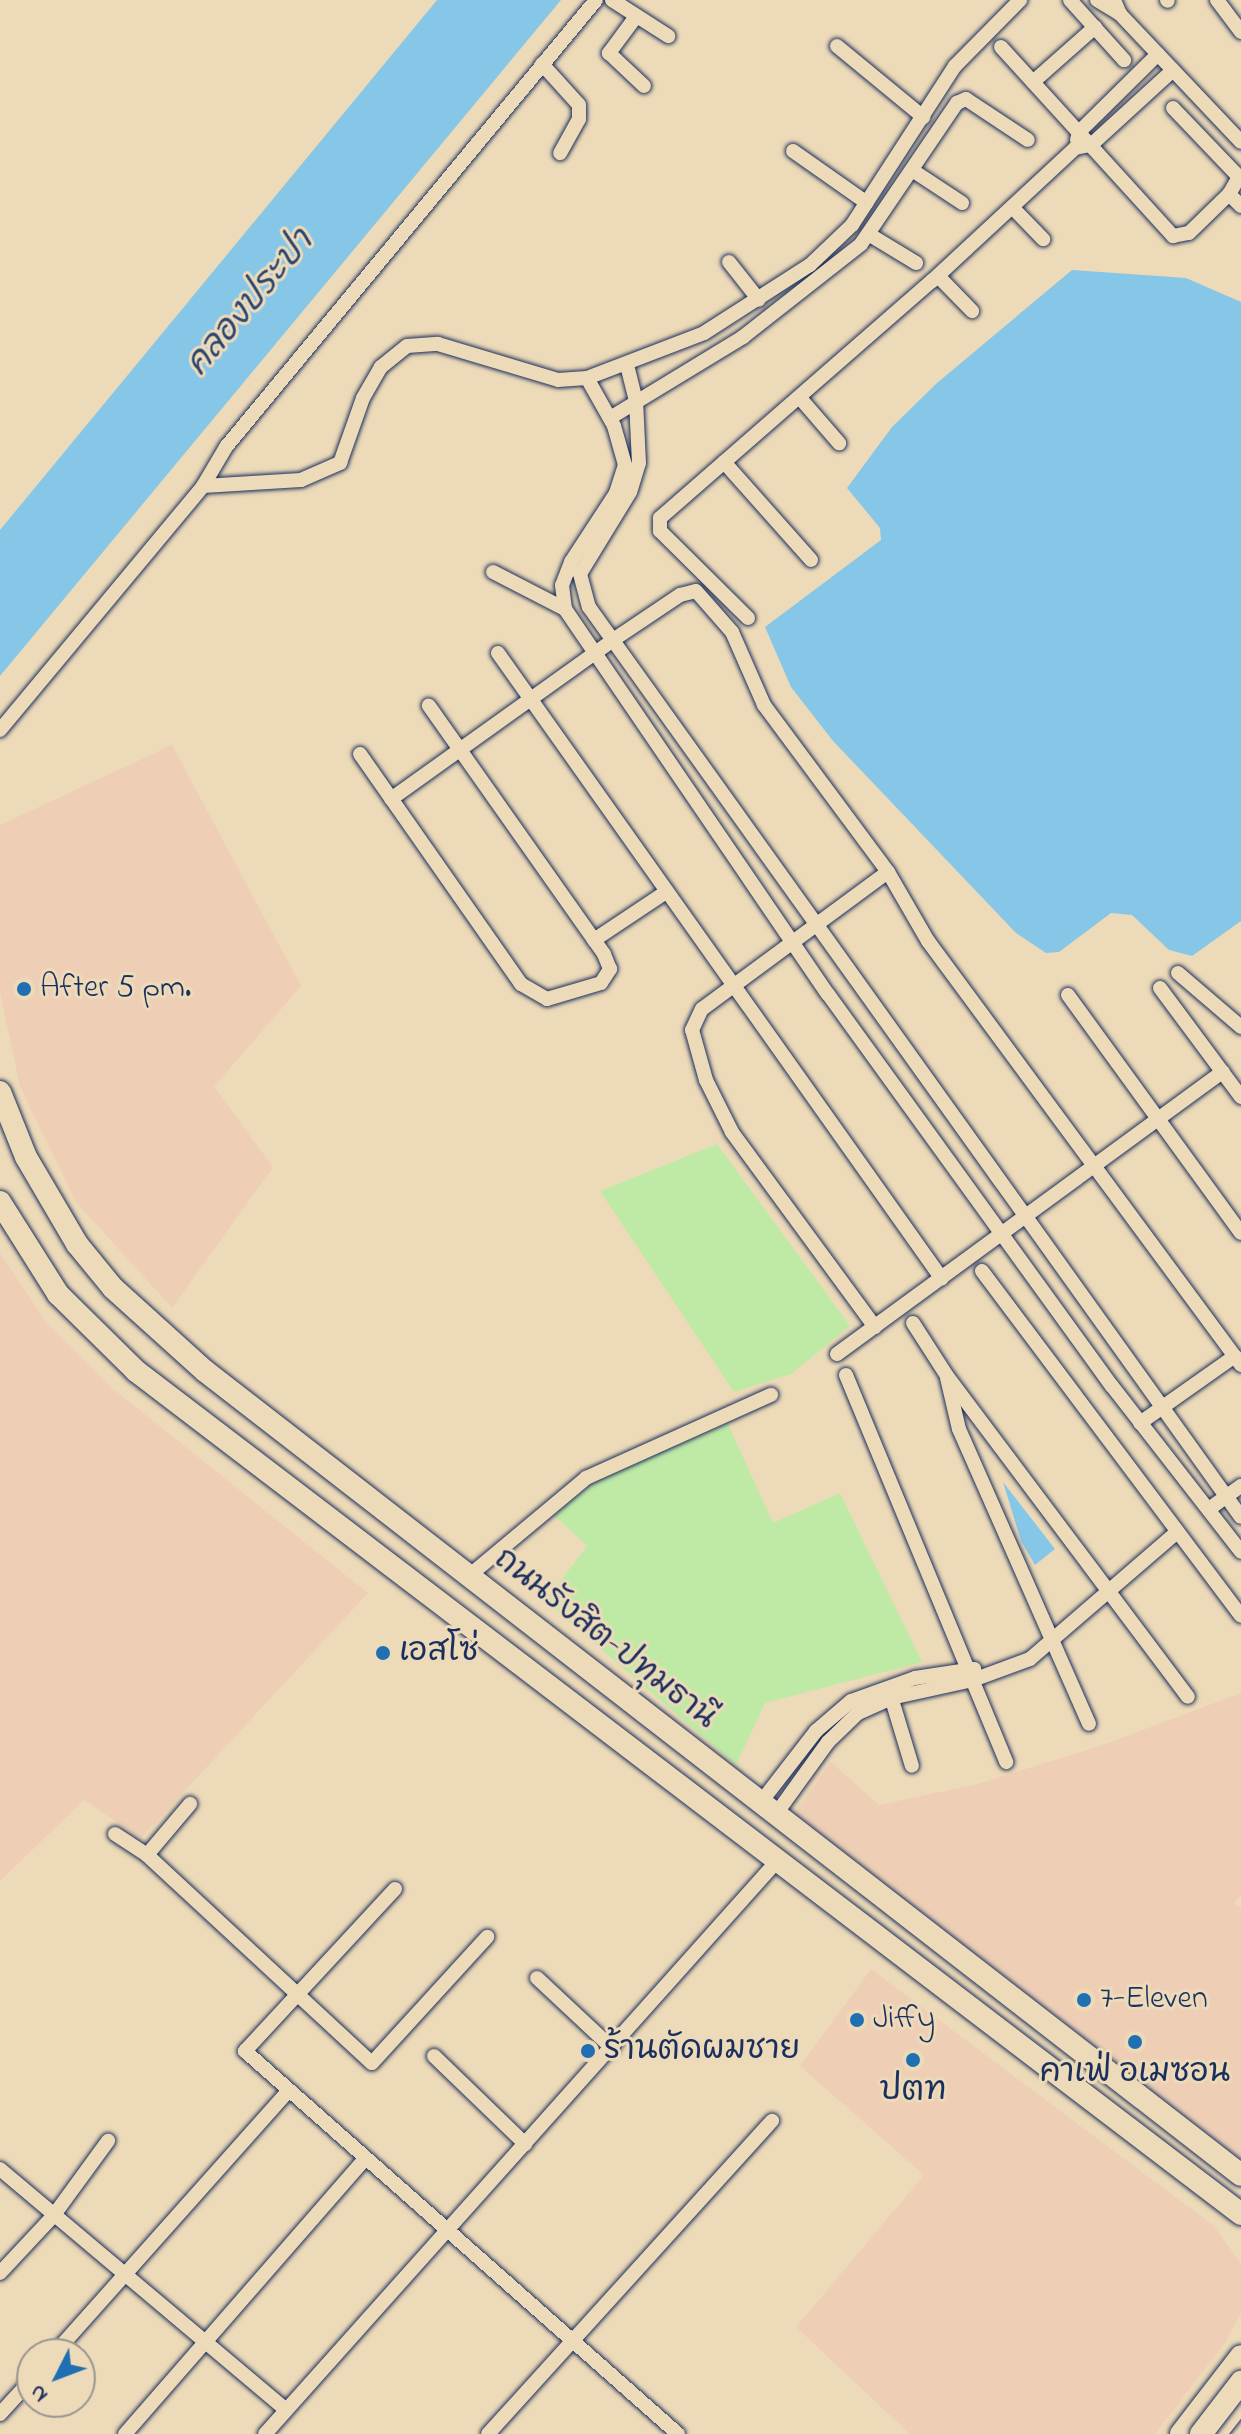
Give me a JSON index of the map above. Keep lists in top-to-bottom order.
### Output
{
  "streets": {
    "main road": ["ถนนรังสิต-ปทุมธานี"]
  },
  "water": ["คลองประปา"],
  "places": [
    "After 5 pm.",
    "เอสโซ่",
    "7-Eleven",
    "Jiffy",
    "คาเฟ่ อเมซอน",
    "ร้านตัดผมชาย",
    "ปตท"
  ],
  "north": "bottom left"
}
